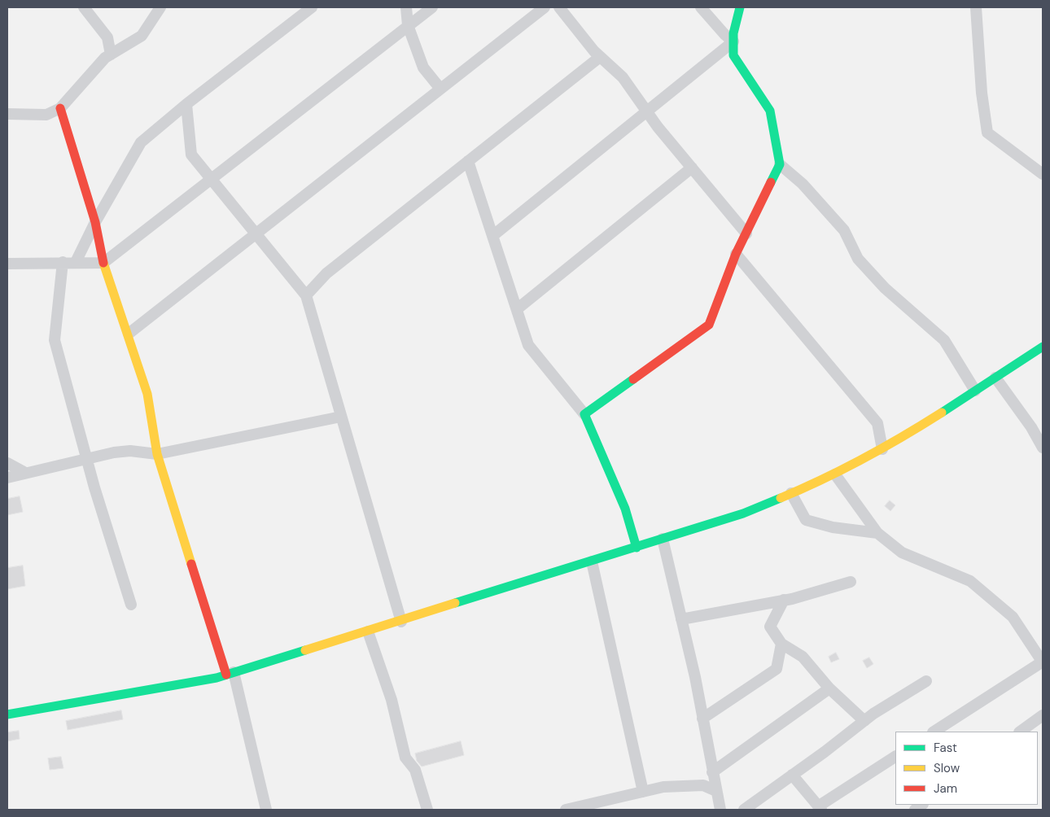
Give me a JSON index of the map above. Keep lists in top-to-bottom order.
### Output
{
  "legend": ["Fast", "Slow", "Jam"]
}
